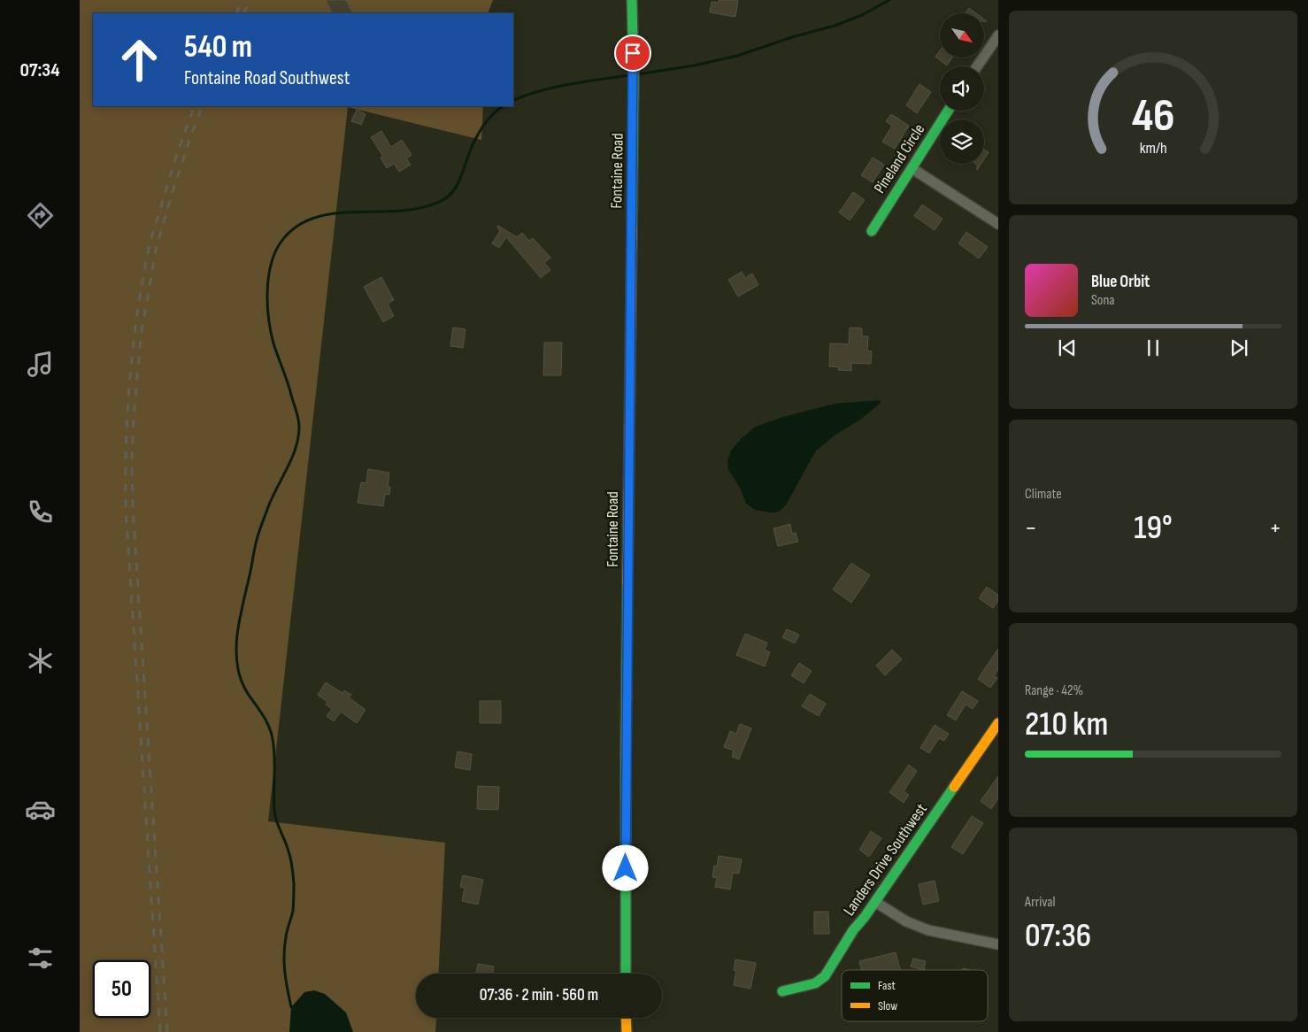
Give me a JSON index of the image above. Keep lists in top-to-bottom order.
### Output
{
  "streets": {
    "main road": ["Pineland Circle", "Fontaine Road", "Landers Drive Southwest"]
  },
  "legend": ["Fast", "Slow"],
  "north": "bottom right",
  "page": {
    "tabs": "07:34",
    "turn": ["540 m", "Fontaine Road Southwest"],
    "song": ["Blue Orbit", "Sona"],
    "tile": [
      "Climate",
      ["Range · 42%", "210 km"],
      ["Arrival", "07:36"]
    ],
    "heat": ["−", "19°", "+"],
    "limit": "50",
    "trip": "07:36 · 2 min · 560 m",
    "gauge": ["46", "km/h"]
  }
}
